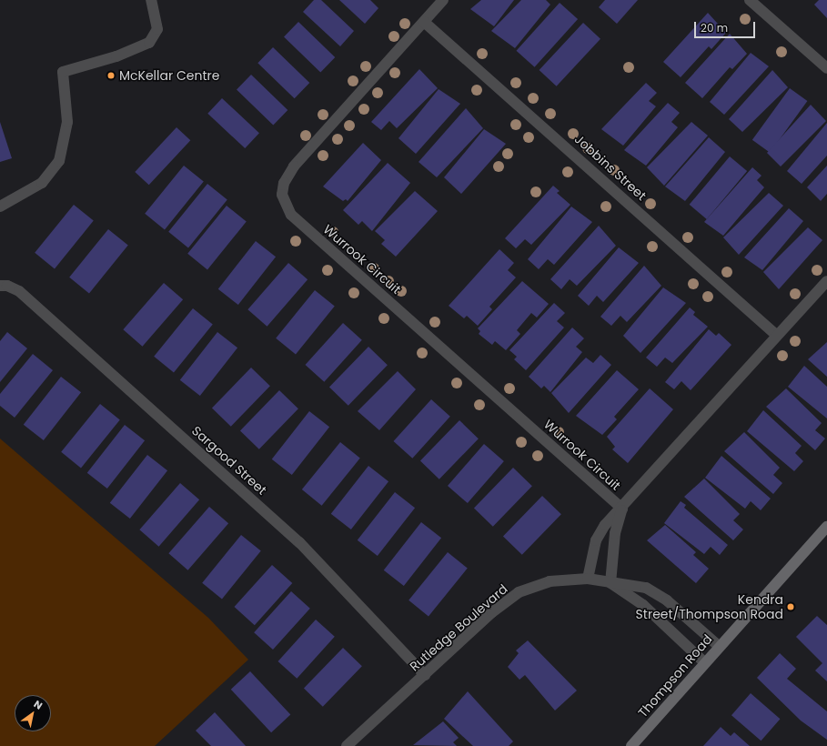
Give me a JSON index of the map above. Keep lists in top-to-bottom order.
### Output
{
  "streets": {
    "main road": ["Thompson Road"],
    "street": [
      "Jobbins Street",
      "Wurrook Circuit",
      "Sargood Street",
      "Rutledge Boulevard"
    ]
  },
  "crossings": [
    ["Jobbins Street", "Wurrook Circuit"],
    ["Wurrook Circuit", "Rutledge Boulevard"],
    ["Sargood Street", "Rutledge Boulevard"],
    ["Rutledge Boulevard", "Thompson Road"]
  ],
  "places": ["McKellar Centre", "Kendra Street/Thompson Road"],
  "scale_bar": "20 m",
  "north": "top right"
}
